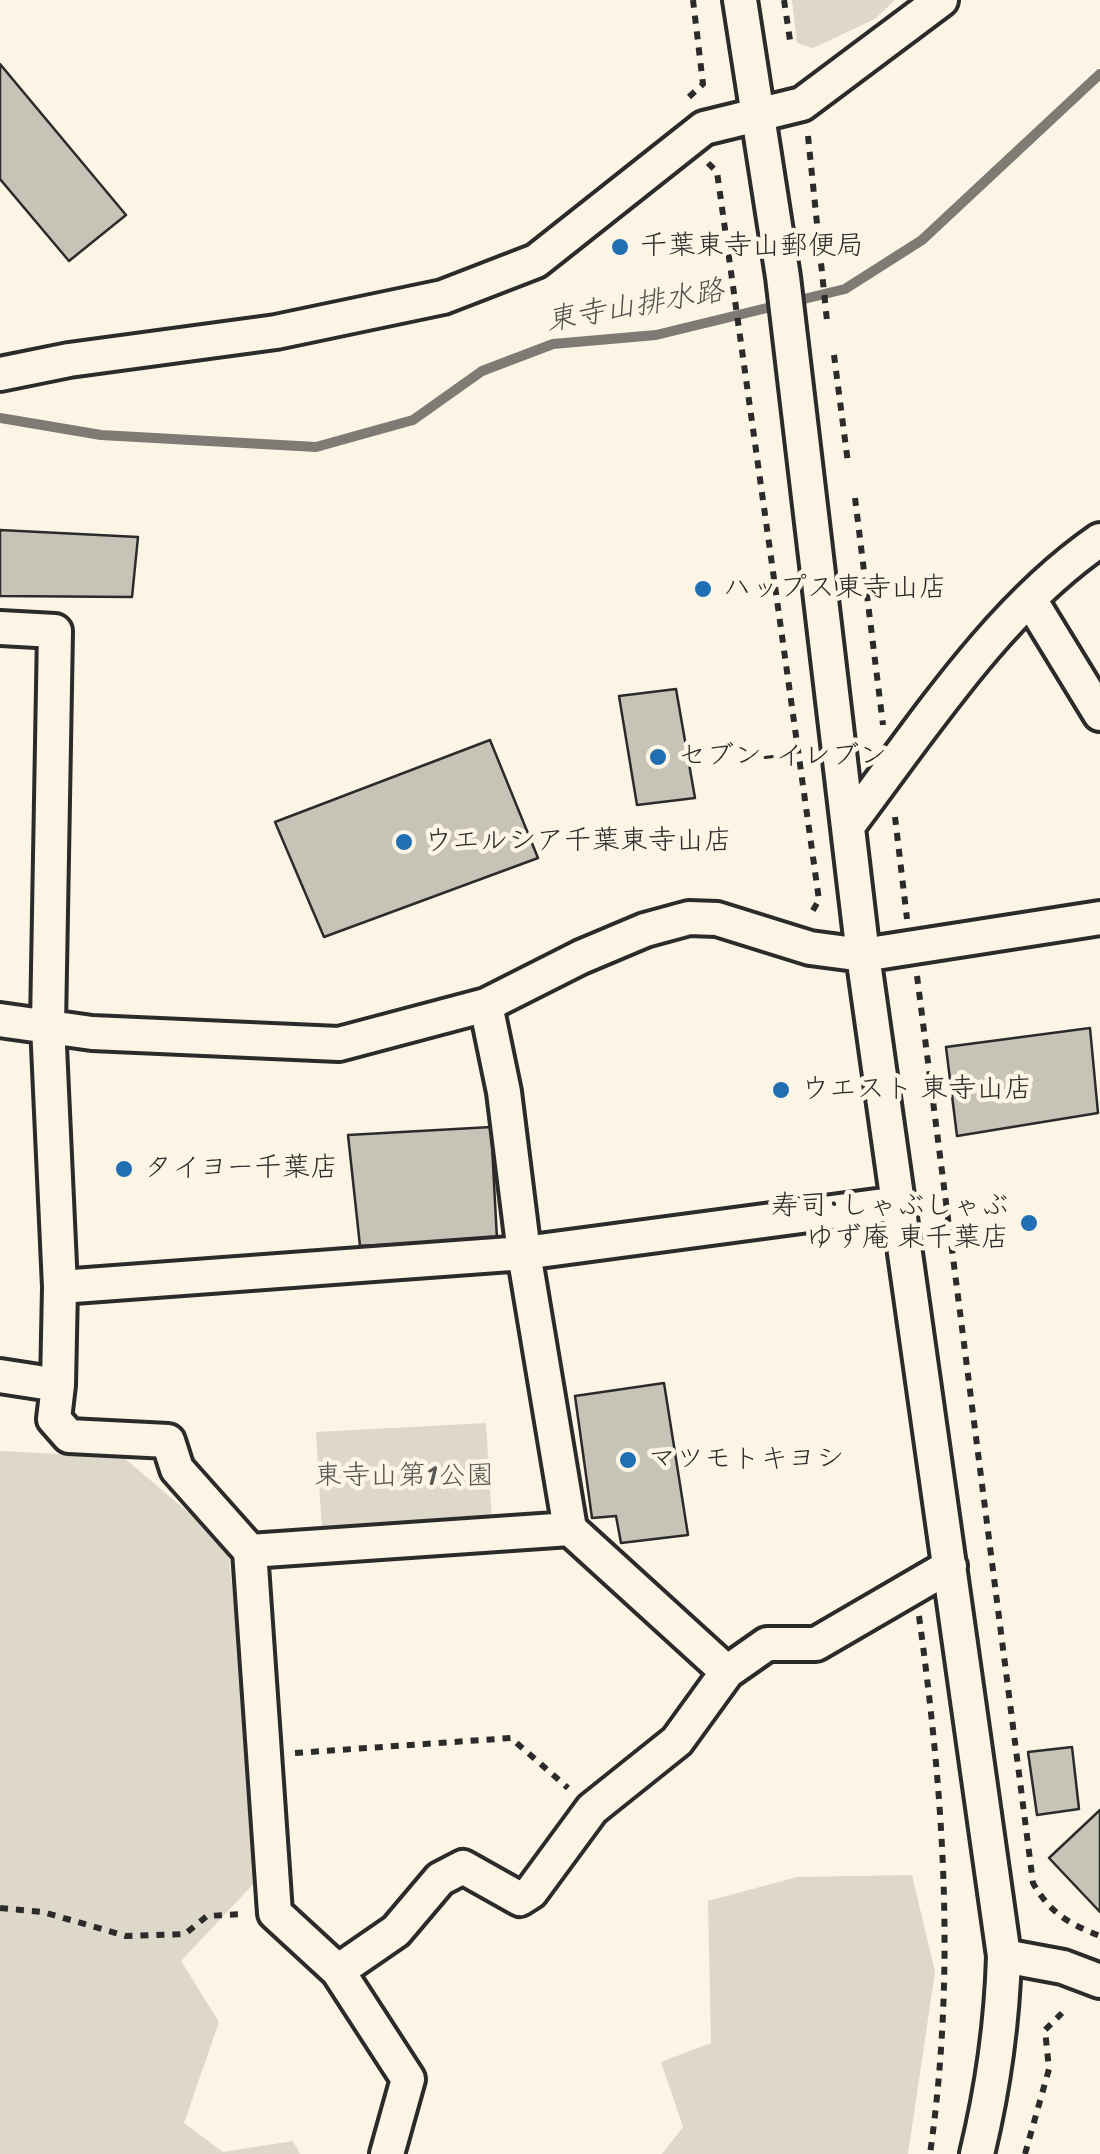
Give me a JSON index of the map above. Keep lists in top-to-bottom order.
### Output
{
  "water": ["東寺山排水路"],
  "parks": ["東寺山第1公園"],
  "places": [
    "千葉東寺山郵便局",
    "ハップス東寺山店",
    "セブン-イレブン",
    "ウエルシア千葉東寺山店",
    "ウエスト 東寺山店",
    "タイヨー千葉店",
    "寿司･しゃぶしゃぶ ゆず庵 東千葉店",
    "マツモトキヨシ"
  ]
}
